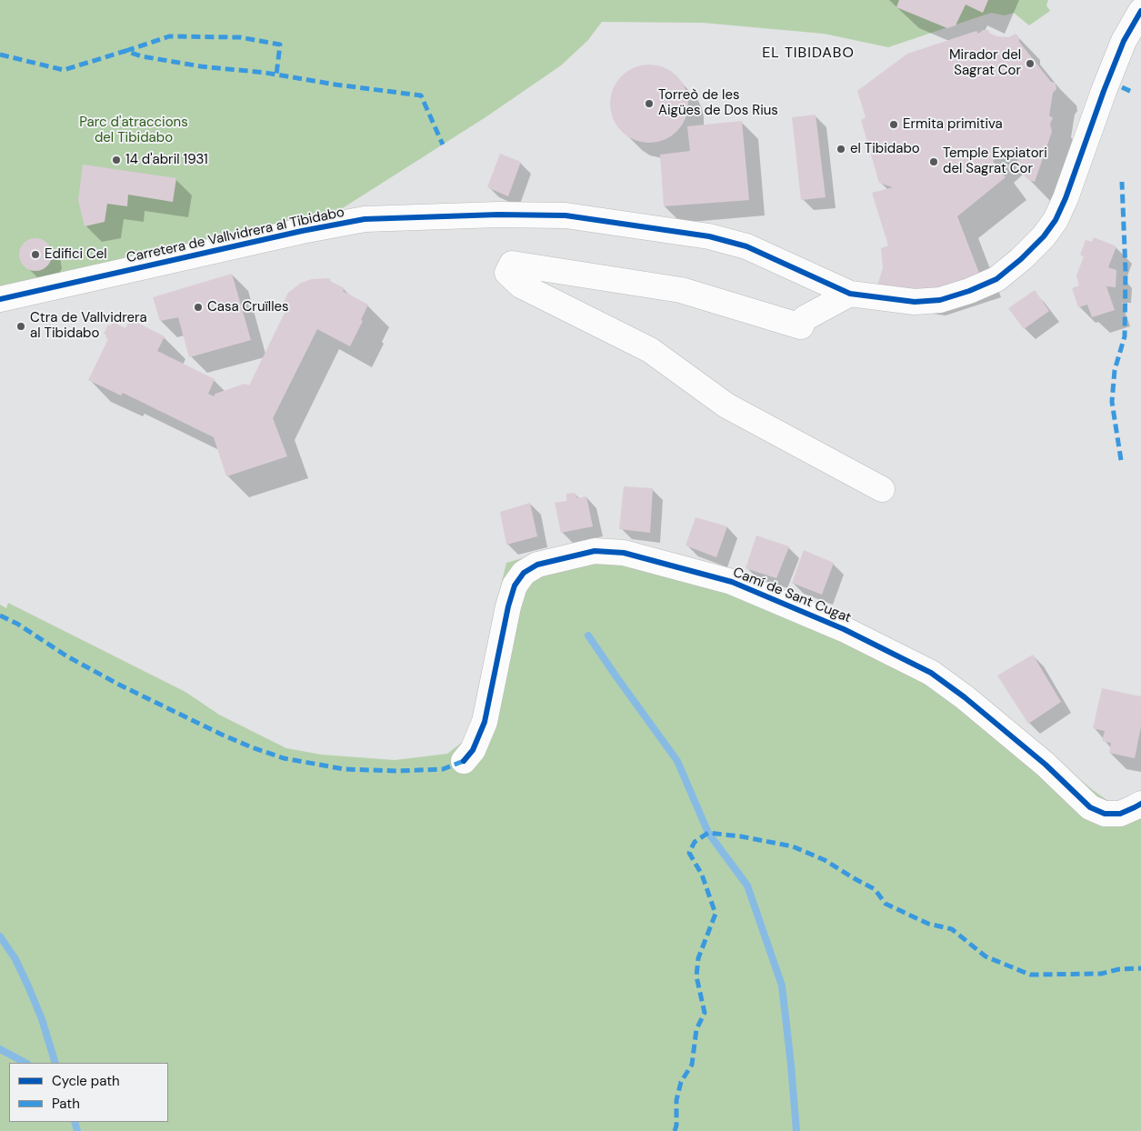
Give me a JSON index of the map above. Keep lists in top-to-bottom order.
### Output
{
  "streets": {
    "street": ["Carretera de Vallvidrera al Tibidabo", "Camí de Sant Cugat"]
  },
  "districts": ["EL TIBIDABO"],
  "parks": ["Parc d'atraccions del Tibidabo"],
  "places": [
    "Mirador del Sagrat Cor",
    "Torreò de les Aigües de Dos Rius",
    "Ermita primitiva",
    "el Tibidabo",
    "14 d'abril 1931",
    "Temple Expiatori del Sagrat Cor",
    "Edifici Cel",
    "Casa Cruïlles",
    "Ctra de Vallvidrera al Tibidabo"
  ],
  "legend": ["Cycle path", "Path"]
}
